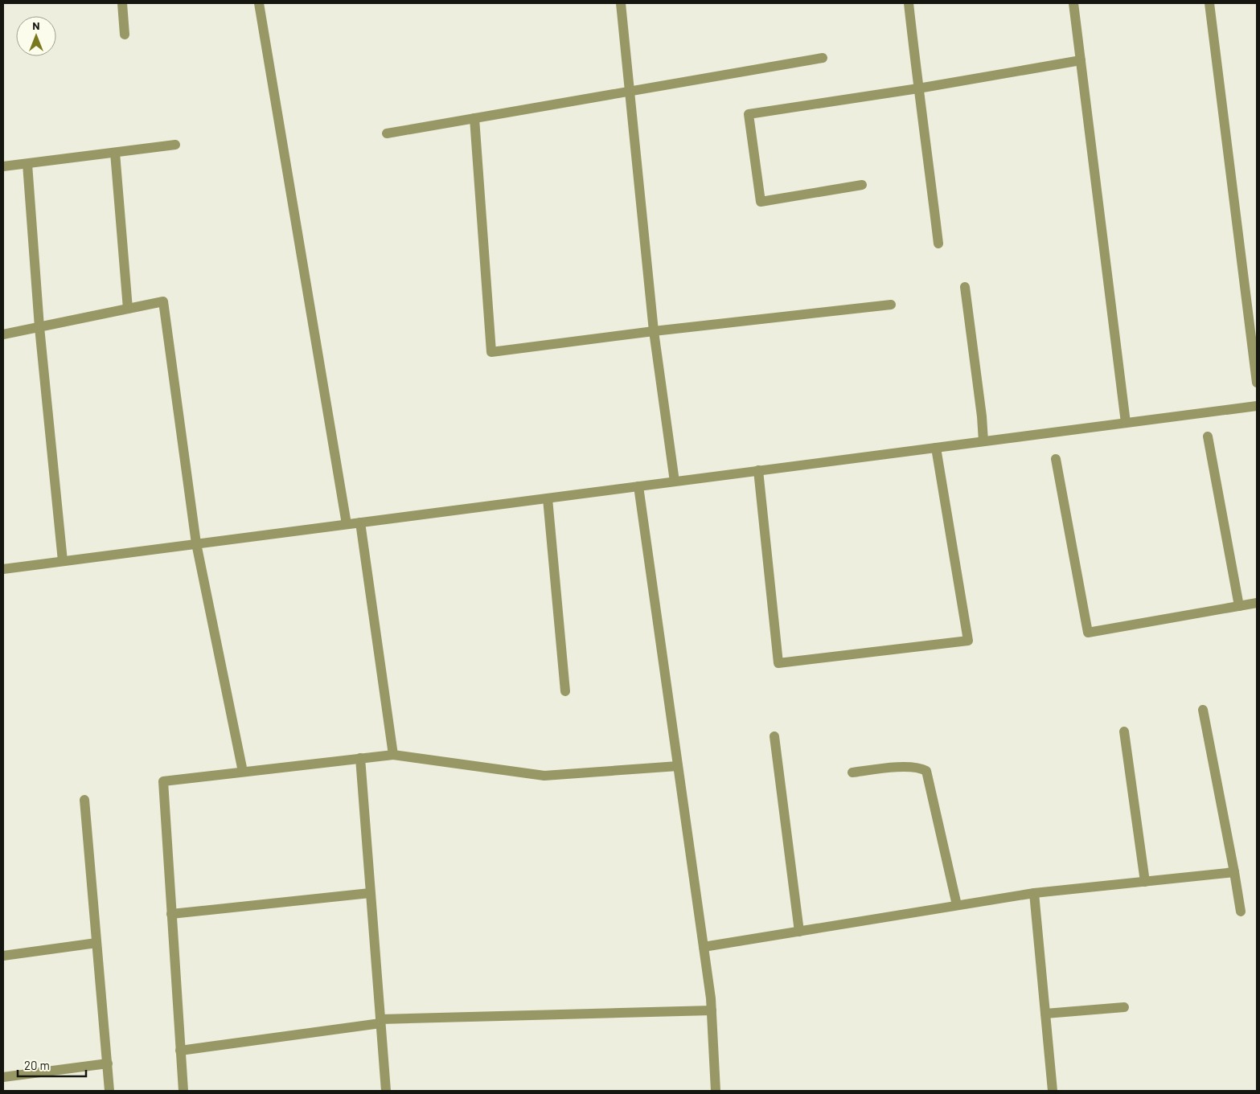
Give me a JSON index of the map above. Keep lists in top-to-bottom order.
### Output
{
  "scale_bar": "20 m",
  "north": "top"
}
